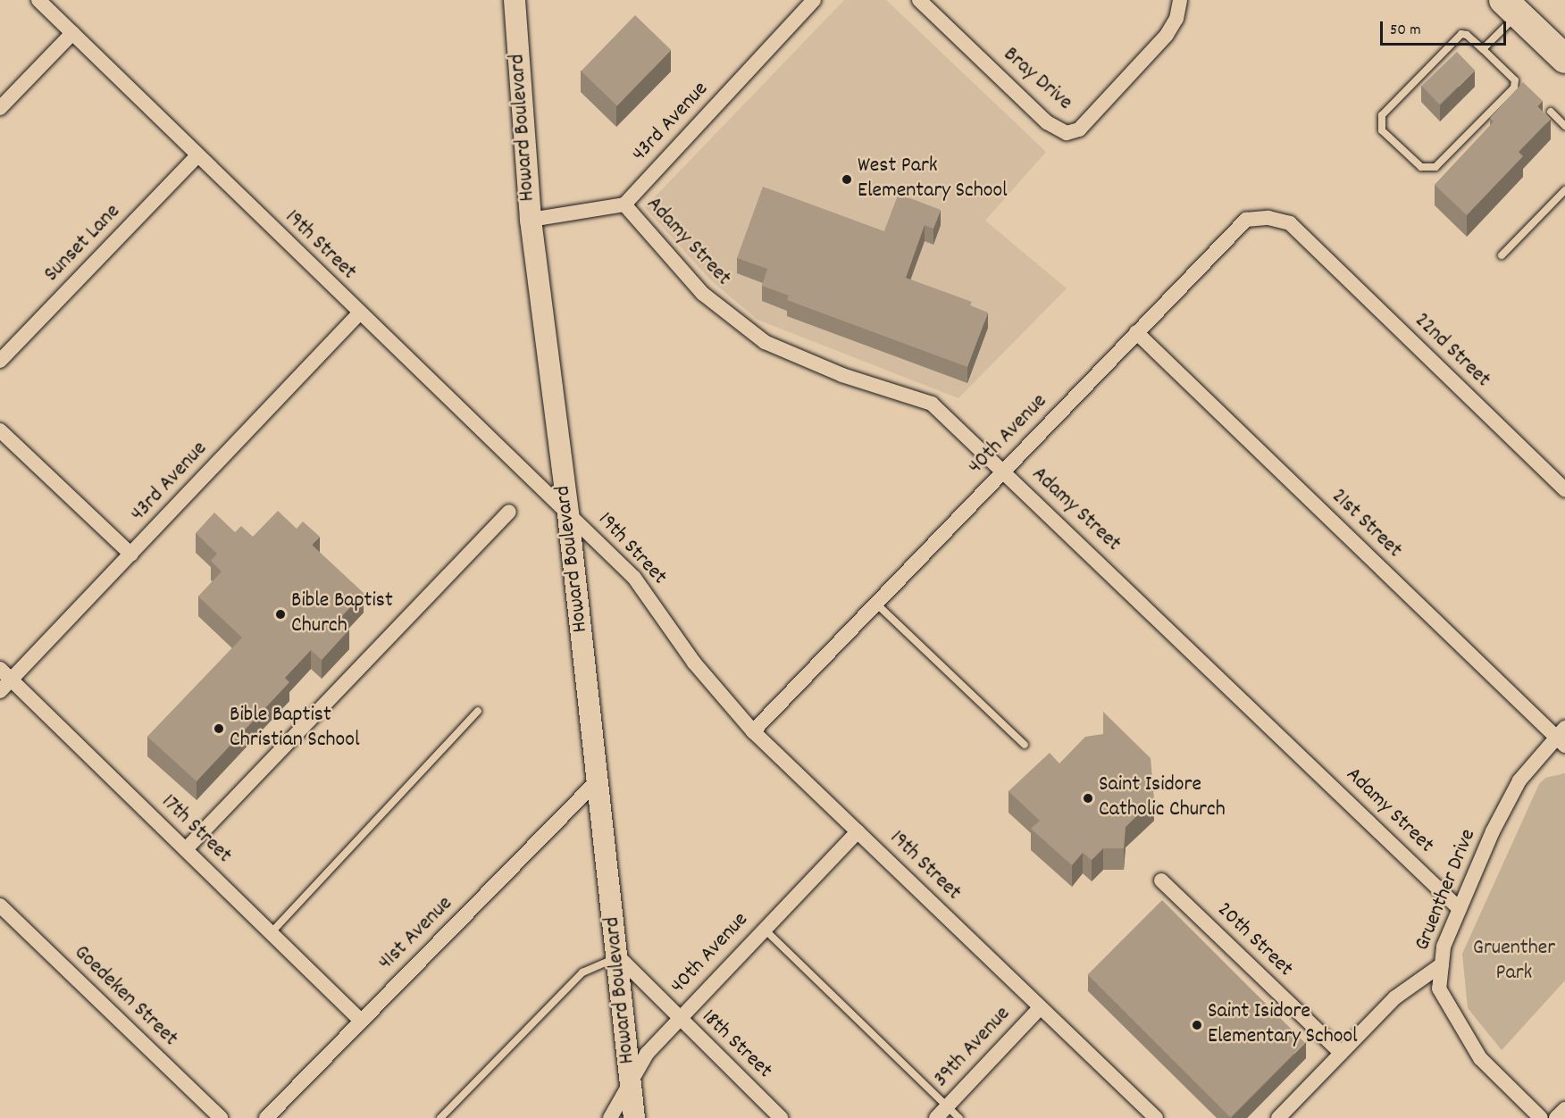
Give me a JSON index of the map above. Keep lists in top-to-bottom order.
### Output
{
  "streets": {
    "main road": ["Howard Boulevard"],
    "street": [
      "Bray Drive",
      "43rd Avenue",
      "Adamy Street",
      "Sunset Lane",
      "19th Street",
      "22nd Street",
      "40th Avenue",
      "21st Street",
      "17th Street",
      "Gruenther Drive",
      "41st Avenue",
      "20th Street",
      "Goedeken Street",
      "18th Street",
      "39th Avenue"
    ]
  },
  "crossings": [
    ["43rd Avenue", "Adamy Street"],
    ["43rd Avenue", "19th Street"],
    ["43rd Avenue", "17th Street"],
    ["Howard Boulevard", "19th Street"],
    ["Howard Boulevard", "40th Avenue"],
    ["Howard Boulevard", "41st Avenue"],
    ["Howard Boulevard", "18th Street"],
    ["Adamy Street", "40th Avenue"],
    ["Adamy Street", "Gruenther Drive"],
    ["Sunset Lane", "19th Street"],
    ["19th Street", "40th Avenue"],
    ["19th Street", "39th Avenue"],
    ["22nd Street", "40th Avenue"],
    ["40th Avenue", "21st Street"],
    ["40th Avenue", "18th Street"],
    ["21st Street", "Gruenther Drive"],
    ["17th Street", "41st Avenue"],
    ["Gruenther Drive", "20th Street"]
  ],
  "parks": ["Gruenther Park"],
  "places": [
    "West Park Elementary School",
    "Bible Baptist Church",
    "Bible Baptist Christian School",
    "Saint Isidore Catholic Church",
    "Saint Isidore Elementary School"
  ],
  "scale_bar": "50 m"
}
